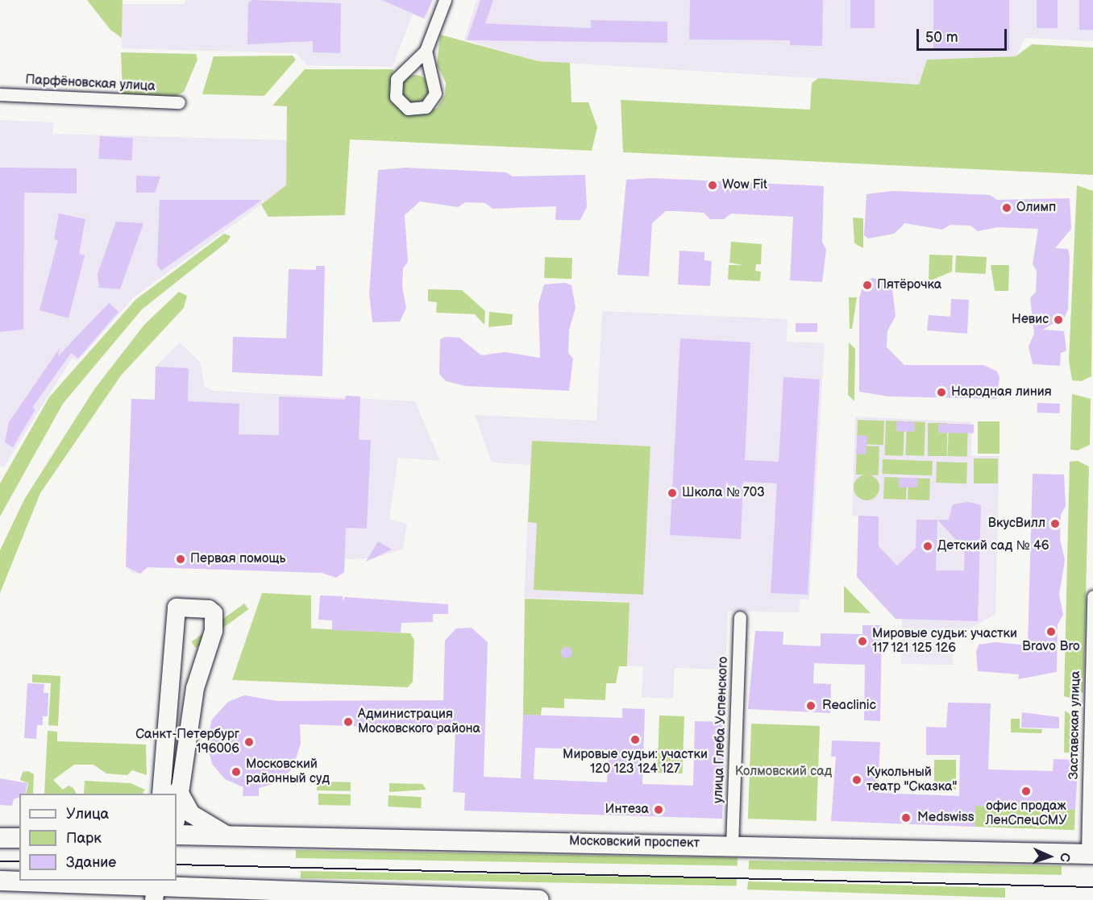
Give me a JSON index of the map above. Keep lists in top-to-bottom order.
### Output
{
  "streets": {
    "main road": ["Московский проспект"],
    "street": ["Парфёновская улица", "Заставская улица", "улица Глеба Успенского"]
  },
  "crossings": [
    ["Заставская улица", "Московский проспект"],
    ["улица Глеба Успенского", "Московский проспект"]
  ],
  "parks": ["Колмовский сад"],
  "places": [
    "Wow Fit",
    "Олимп",
    "Пятёрочка",
    "Невис",
    "Народная линия",
    "Школа № 703",
    "ВкусВилл",
    "Детский сад № 46",
    "Первая помощь",
    "Bravo Bro",
    "Мировые судьи: участки 117 121 125 126",
    "Reaclinic",
    "Администрация Московского района",
    "Мировые судьи: участки 120 123 124 127",
    "Санкт-Петербург 196006",
    "Московский районный суд",
    "Кукольный театр \"Сказка\"",
    "офис продаж ЛенСпецСМУ",
    "Интеза",
    "Medswiss"
  ],
  "legend": ["Улица", "Парк", "Здание"],
  "scale_bar": "50 m",
  "north": "right"
}
